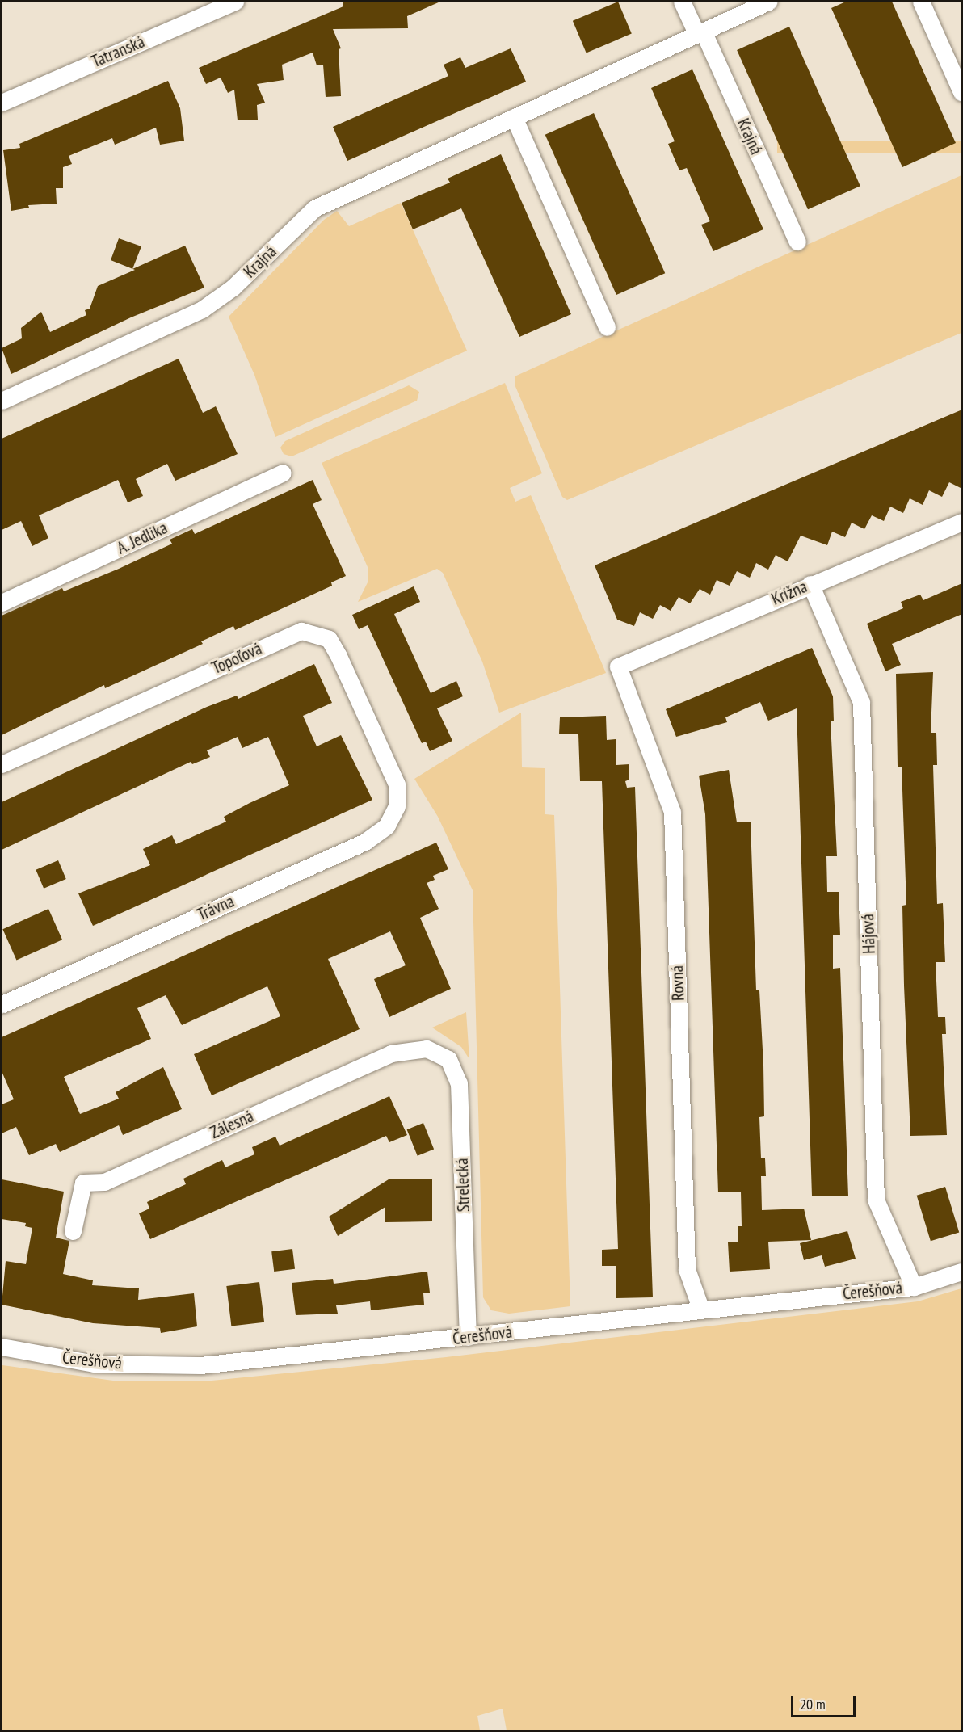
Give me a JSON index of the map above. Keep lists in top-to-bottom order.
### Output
{
  "streets": {
    "street": [
      "Tatranská",
      "Krajná",
      "A. Jedlika",
      "Krížna",
      "Topoľová",
      "Trávna",
      "Hájová",
      "Rovná",
      "Zálesná",
      "Strelecká",
      "Čerešňová"
    ]
  },
  "crossings": [
    ["Krížna", "Hájová"],
    ["Krížna", "Rovná"],
    ["Topoľová", "Trávna"],
    ["Hájová", "Čerešňová"],
    ["Rovná", "Čerešňová"],
    ["Zálesná", "Strelecká"],
    ["Strelecká", "Čerešňová"]
  ],
  "scale_bar": "20 m"
}
